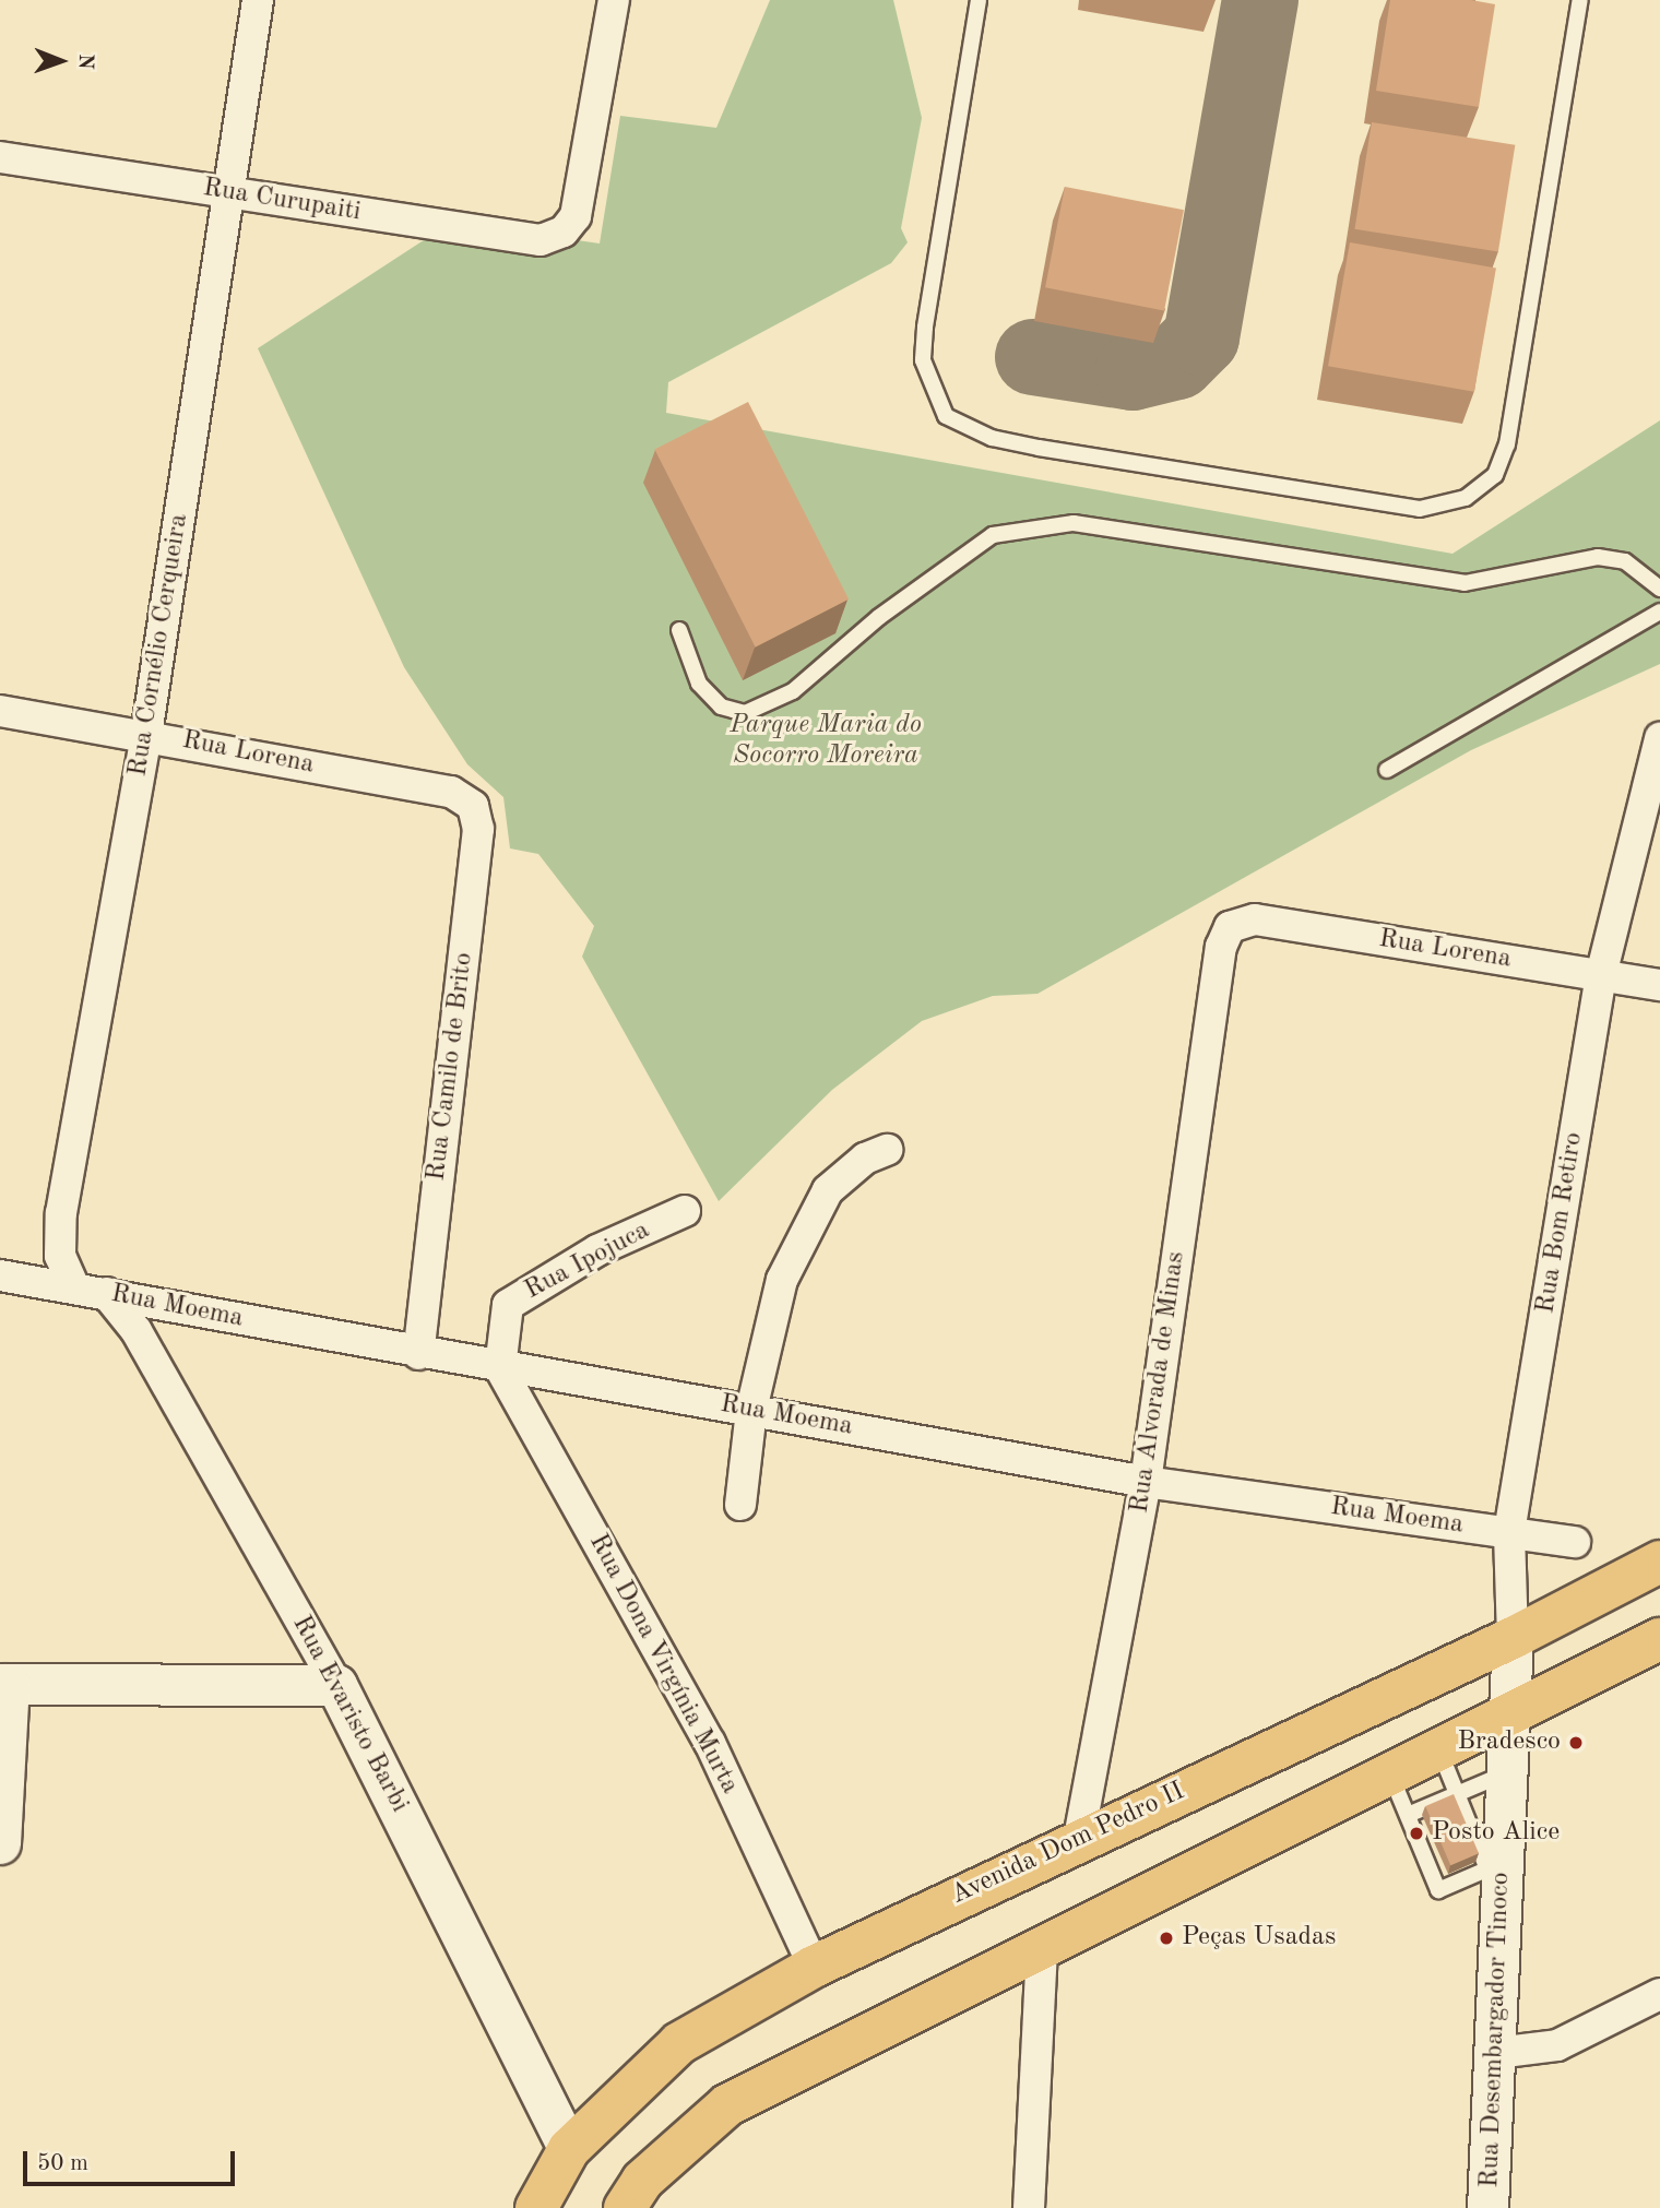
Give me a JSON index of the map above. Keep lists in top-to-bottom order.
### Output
{
  "streets": {
    "main road": ["Avenida Dom Pedro II"],
    "street": [
      "Rua Curupaiti",
      "Rua Cornélio Cerqueira",
      "Rua Lorena",
      "Rua Camilo de Brito",
      "Rua Bom Retiro",
      "Rua Ipojuca",
      "Rua Moema",
      "Rua Alvorada de Minas",
      "Rua Dona Virgínia Murta",
      "Rua Evaristo Barbi",
      "Rua Desembargador Tinoco"
    ]
  },
  "crossings": [
    ["Rua Curupaiti", "Rua Cornélio Cerqueira"],
    ["Rua Cornélio Cerqueira", "Rua Lorena"],
    ["Rua Cornélio Cerqueira", "Rua Moema"],
    ["Rua Lorena", "Rua Camilo de Brito"],
    ["Rua Lorena", "Rua Bom Retiro"],
    ["Rua Lorena", "Rua Alvorada de Minas"],
    ["Rua Camilo de Brito", "Rua Moema"],
    ["Rua Bom Retiro", "Rua Moema"],
    ["Rua Bom Retiro", "Avenida Dom Pedro II"],
    ["Rua Bom Retiro", "Rua Desembargador Tinoco"],
    ["Rua Ipojuca", "Rua Moema"],
    ["Rua Ipojuca", "Rua Dona Virgínia Murta"],
    ["Rua Moema", "Rua Alvorada de Minas"],
    ["Rua Moema", "Rua Dona Virgínia Murta"],
    ["Rua Moema", "Rua Evaristo Barbi"],
    ["Rua Alvorada de Minas", "Avenida Dom Pedro II"],
    ["Rua Dona Virgínia Murta", "Avenida Dom Pedro II"],
    ["Rua Evaristo Barbi", "Avenida Dom Pedro II"]
  ],
  "parks": ["Parque Maria do Socorro Moreira"],
  "places": ["Bradesco", "Posto Alice", "Peças Usadas"],
  "scale_bar": "50 m",
  "north": "right"
}
